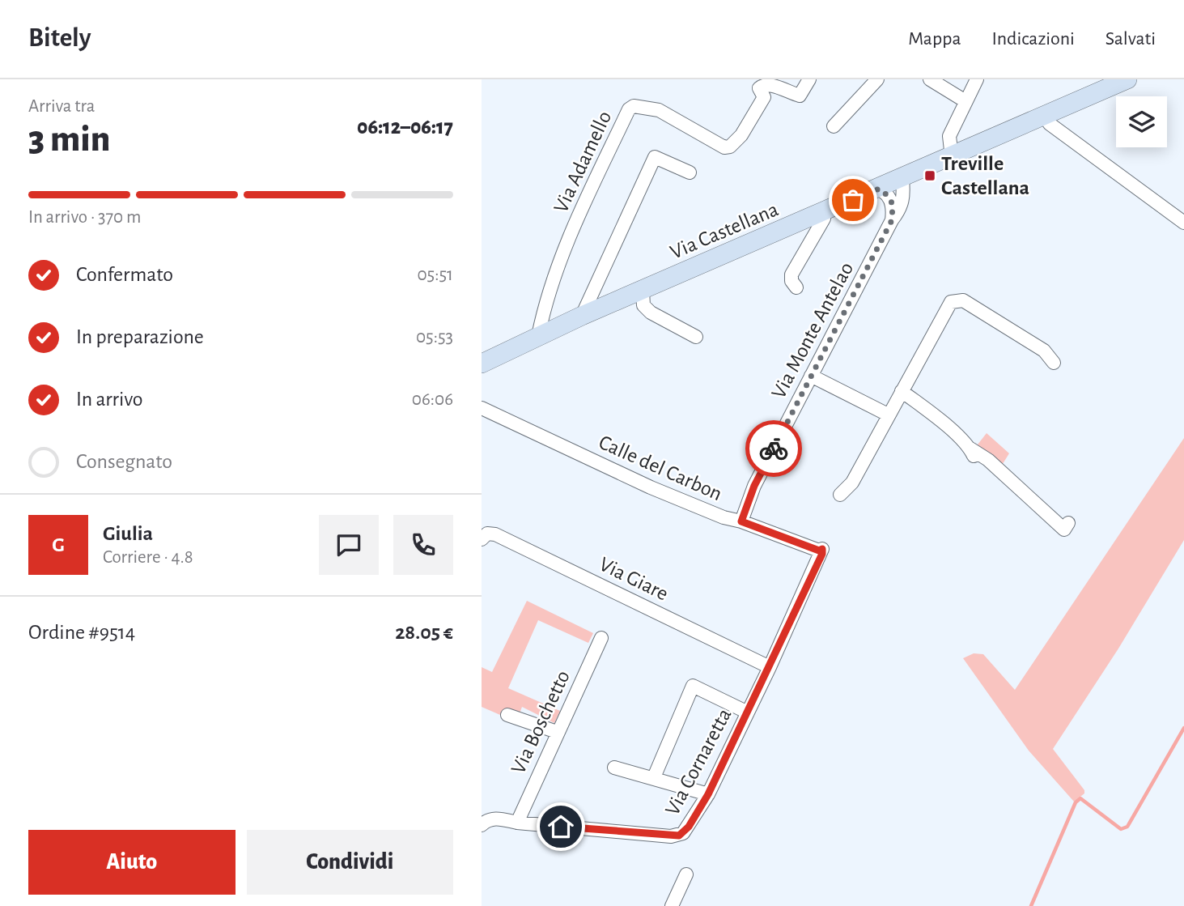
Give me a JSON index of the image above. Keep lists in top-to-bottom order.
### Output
{
  "streets": {
    "street": [
      "Via Adamello",
      "Via Castellana",
      "Via Monte Antelao",
      "Calle del Carbon",
      "Via Giare",
      "Via Boschetto",
      "Via Cornaretta"
    ]
  },
  "crossings": [
    ["Via Adamello", "Via Castellana"],
    ["Via Castellana", "Via Monte Antelao"],
    ["Via Monte Antelao", "Calle del Carbon"],
    ["Calle del Carbon", "Via Cornaretta"],
    ["Via Giare", "Via Cornaretta"],
    ["Via Boschetto", "Via Cornaretta"]
  ],
  "places": {
    "transit": ["Treville Castellana"]
  },
  "page": {
    "header": "Bitely",
    "nav": ["Mappa", "Indicazioni", "Salvati"],
    "heading": ["3 min", "Arriva tra", "06:12–06:17"],
    "panel": [
      "Giulia",
      "Corriere · 4.8",
      "Ordine #9514",
      "28.05 €"
    ],
    "bar": "In arrivo · 370 m",
    "list": [
      ["Confermato", "05:51"],
      ["In preparazione", "05:53"],
      ["In arrivo", "06:06"],
      "Consegnato"
    ],
    "round": "G",
    "buttons": ["Aiuto", "Condividi"]
  }
}
